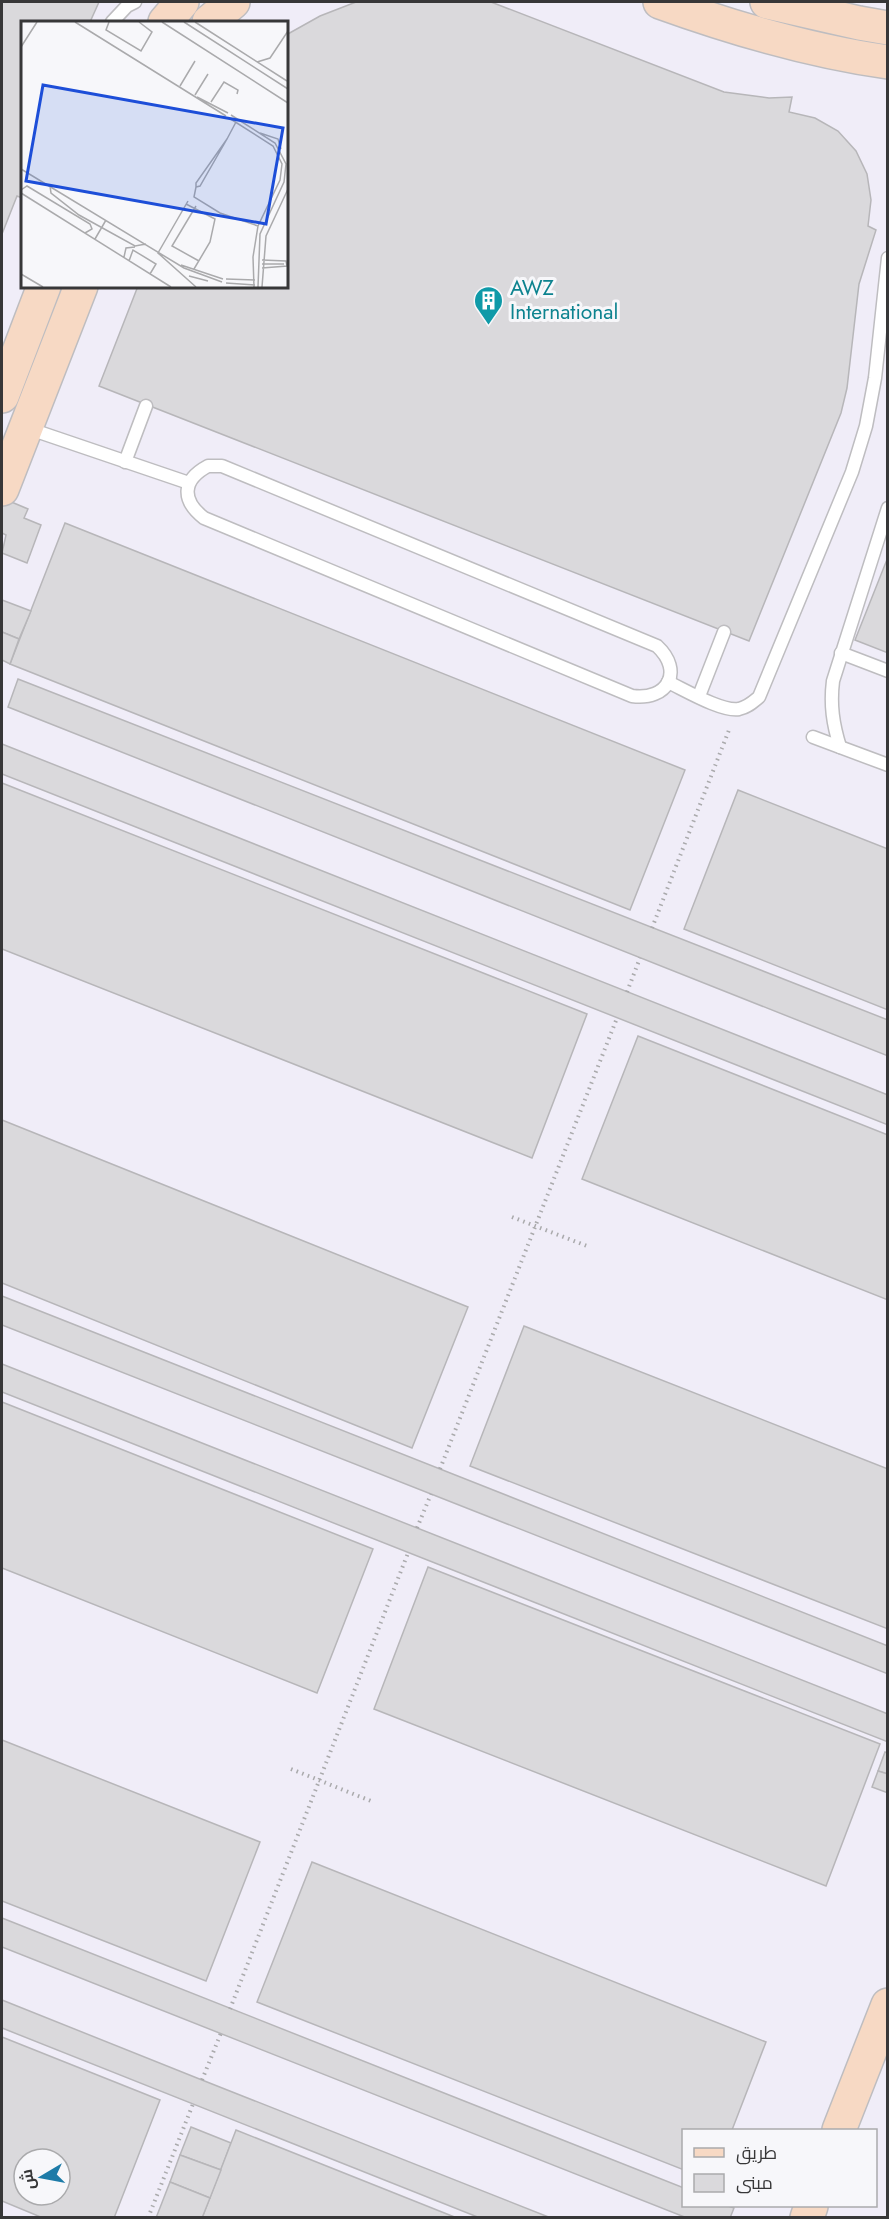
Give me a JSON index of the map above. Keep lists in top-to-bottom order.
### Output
{
  "places": {
    "building": ["AWZ International"]
  },
  "legend": ["طريق", "مبنى"],
  "north": "left"
}
